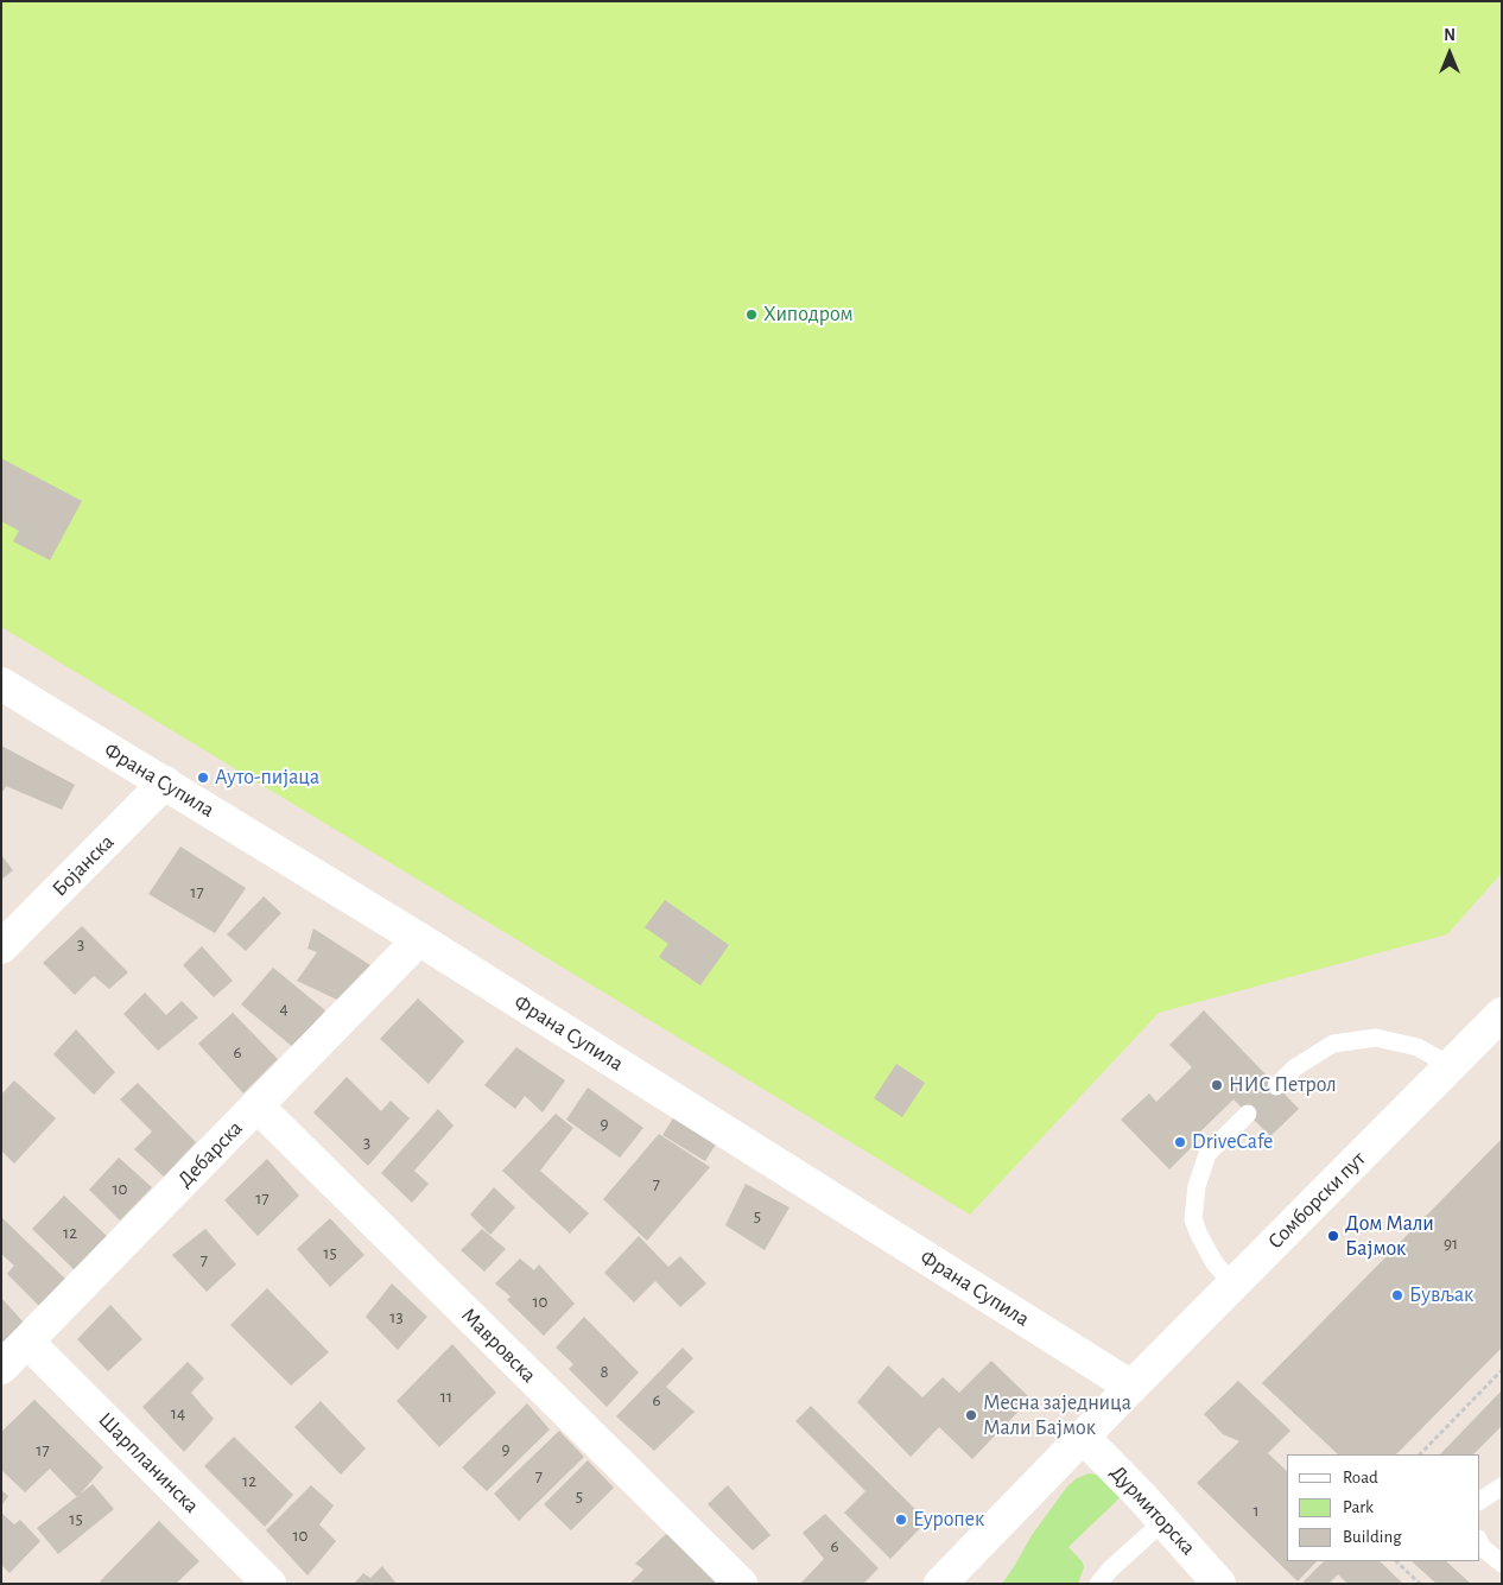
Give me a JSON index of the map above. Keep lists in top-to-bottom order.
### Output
{
  "streets": {
    "street": [
      "Франа Супила",
      "Бојанска",
      "Дебарска",
      "Сомборски пут",
      "Мавровска",
      "Шарпланинска",
      "Дурмиторска"
    ]
  },
  "crossings": [
    ["Франа Супила", "Бојанска"],
    ["Франа Супила", "Дебарска"],
    ["Франа Супила", "Сомборски пут"],
    ["Дебарска", "Мавровска"],
    ["Дебарска", "Шарпланинска"],
    ["Сомборски пут", "Дурмиторска"]
  ],
  "places": [
    "Хиподром",
    "Ауто-пијаца",
    "НИС Петрол",
    "DriveCafe",
    "Дом Мали Бајмок",
    "Бувљак",
    "Месна заједница Мали Бајмок",
    "Еуропек"
  ],
  "house_numbers": [
    "17",
    "3",
    "4",
    "6",
    "9",
    "3",
    "7",
    "10",
    "17",
    "5",
    "12",
    "91",
    "15",
    "7",
    "10",
    "13",
    "8",
    "11",
    "6",
    "14",
    "9",
    "17",
    "7",
    "12",
    "5",
    "1",
    "15",
    "10",
    "6"
  ],
  "legend": ["Road", "Park", "Building"],
  "north": "top"
}
